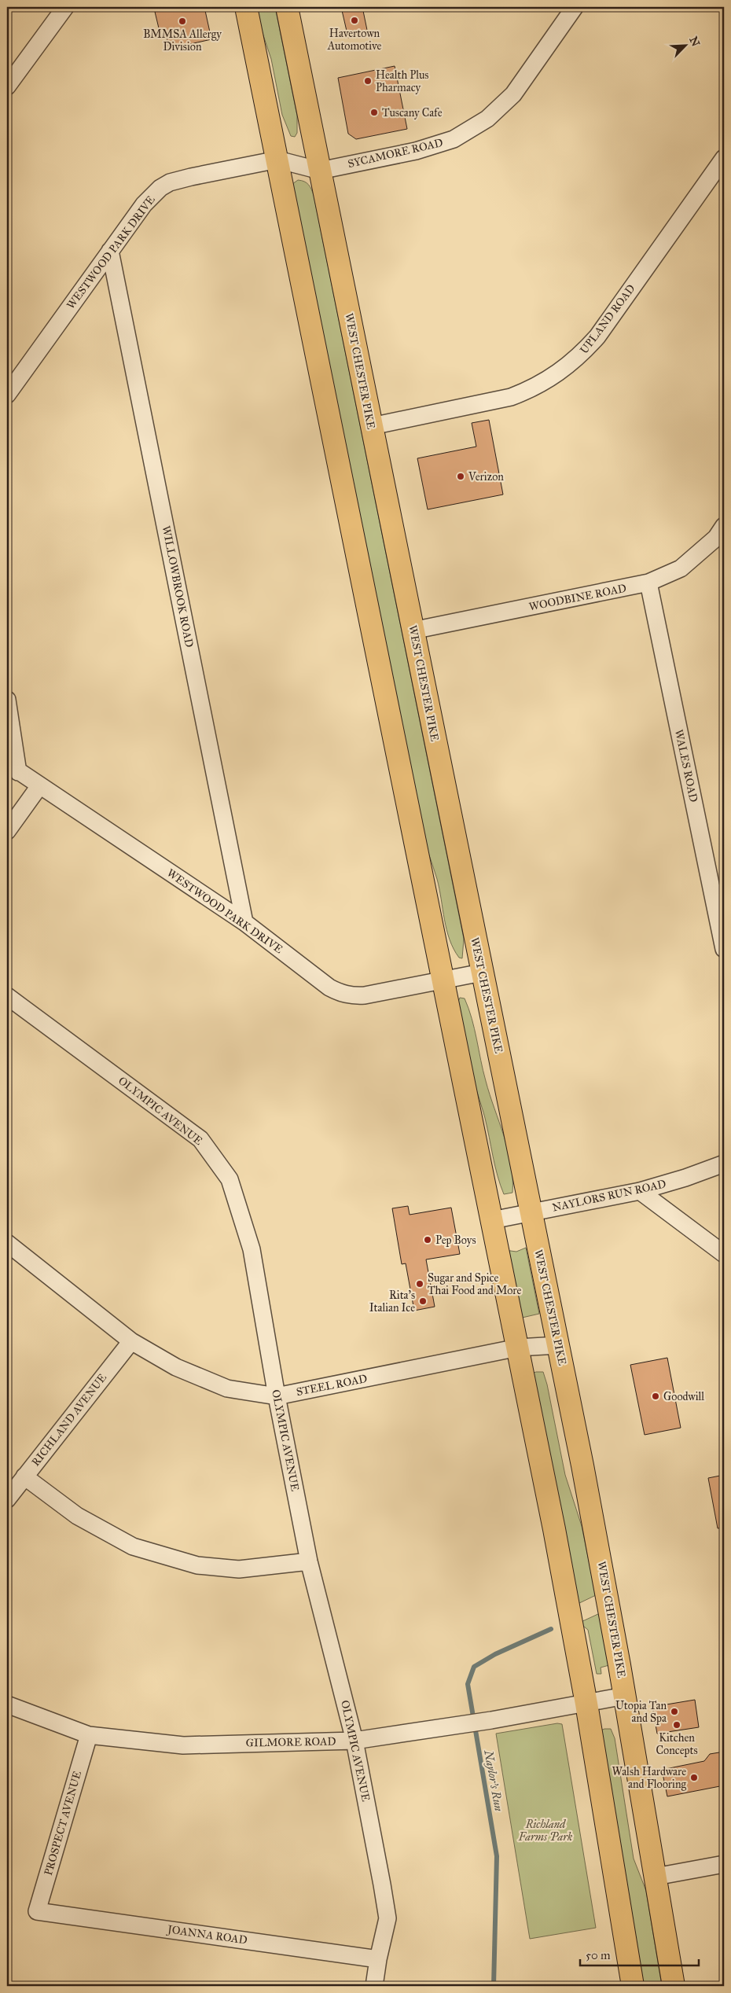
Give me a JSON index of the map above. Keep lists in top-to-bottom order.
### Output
{
  "streets": {
    "highway": ["WEST CHESTER PIKE"],
    "street": [
      "SYCAMORE ROAD",
      "WESTWOOD PARK DRIVE",
      "UPLAND ROAD",
      "WILLOWBROOK ROAD",
      "WOODBINE ROAD",
      "WALES ROAD",
      "OLYMPIC AVENUE",
      "NAYLORS RUN ROAD",
      "STEEL ROAD",
      "RICHLAND AVENUE",
      "GILMORE ROAD",
      "PROSPECT AVENUE",
      "JOANNA ROAD"
    ]
  },
  "crossings": [
    ["SYCAMORE ROAD", "WESTWOOD PARK DRIVE"],
    ["SYCAMORE ROAD", "WEST CHESTER PIKE"],
    ["WESTWOOD PARK DRIVE", "WEST CHESTER PIKE"],
    ["WESTWOOD PARK DRIVE", "WILLOWBROOK ROAD"],
    ["UPLAND ROAD", "WEST CHESTER PIKE"],
    ["WEST CHESTER PIKE", "WOODBINE ROAD"],
    ["WEST CHESTER PIKE", "NAYLORS RUN ROAD"],
    ["WEST CHESTER PIKE", "STEEL ROAD"],
    ["WEST CHESTER PIKE", "GILMORE ROAD"],
    ["WOODBINE ROAD", "WALES ROAD"],
    ["OLYMPIC AVENUE", "STEEL ROAD"],
    ["OLYMPIC AVENUE", "GILMORE ROAD"],
    ["OLYMPIC AVENUE", "JOANNA ROAD"],
    ["STEEL ROAD", "RICHLAND AVENUE"],
    ["GILMORE ROAD", "PROSPECT AVENUE"],
    ["PROSPECT AVENUE", "JOANNA ROAD"]
  ],
  "water": ["Naylor's Run"],
  "parks": ["Richland Farms Park"],
  "places": [
    "Havertown Automotive",
    "BMMSA Allergy Division",
    "Health Plus Pharmacy",
    "Tuscany Cafe",
    "Verizon",
    "Pep Boys",
    "Sugar and Spice Thai Food and More",
    "Rita's Italian Ice",
    "Goodwill",
    "Utopia Tan and Spa",
    "Kitchen Concepts",
    "Walsh Hardware and Flooring"
  ],
  "scale_bar": "50 m",
  "north": "top right"
}
